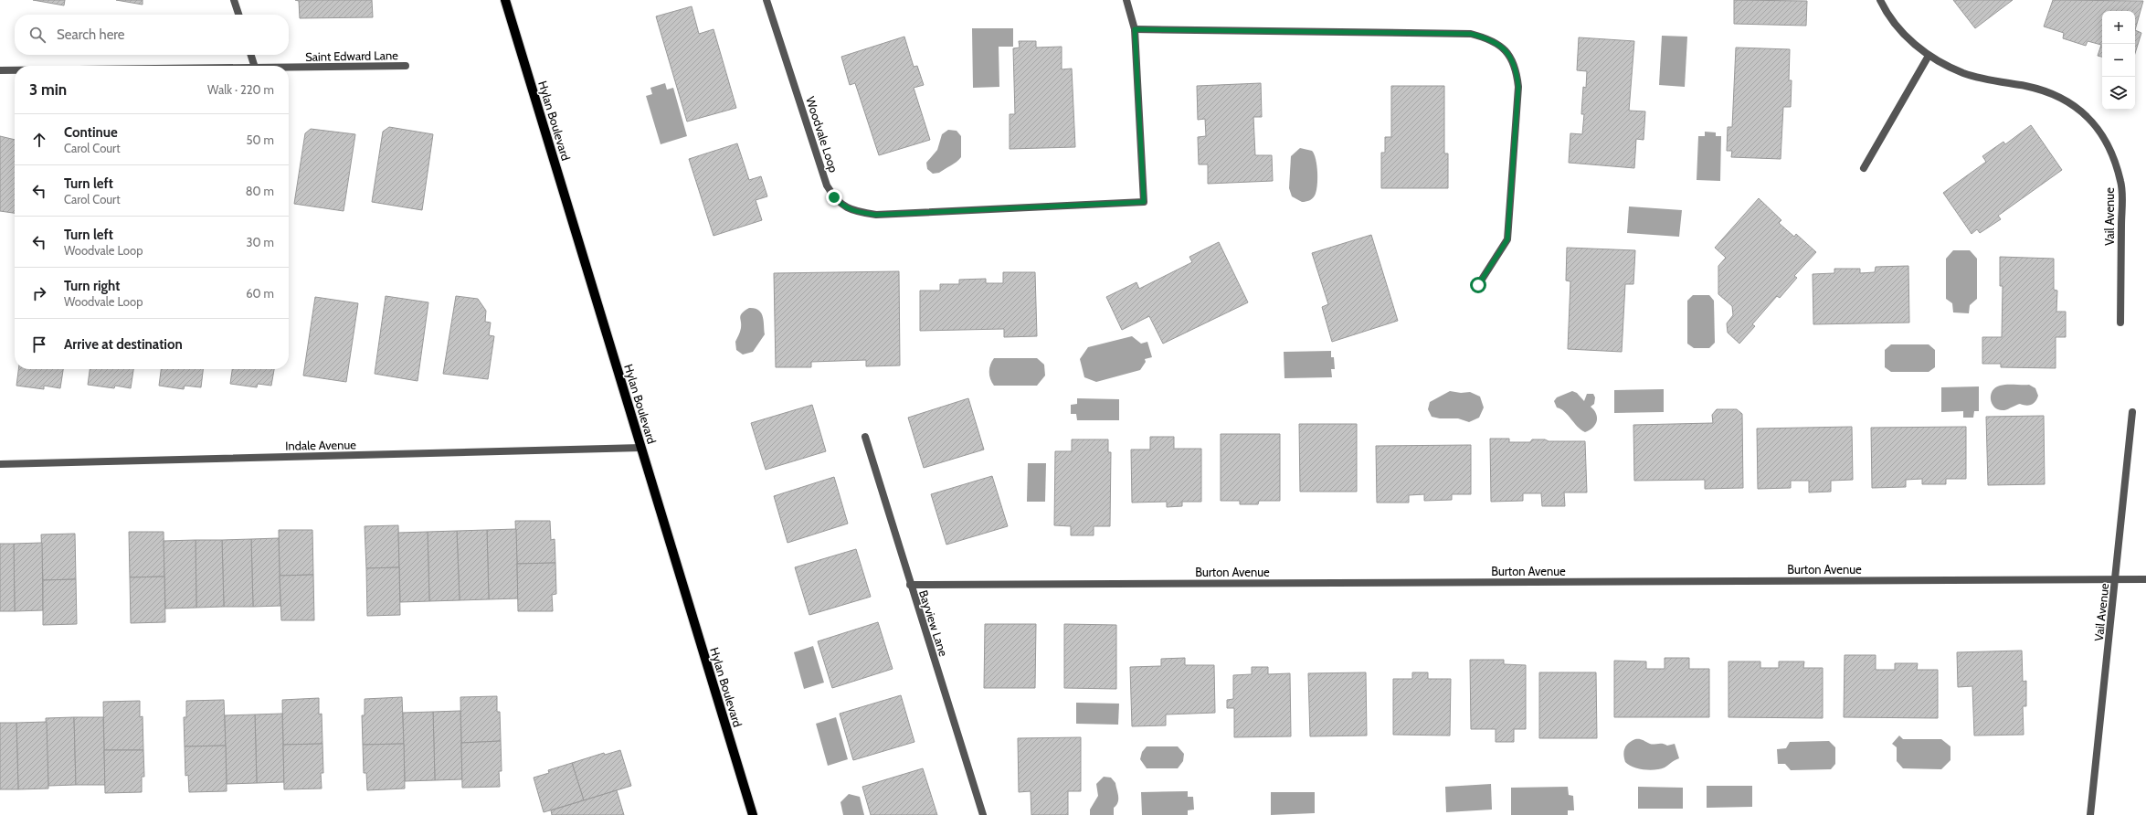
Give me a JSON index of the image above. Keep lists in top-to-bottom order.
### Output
{
  "streets": {
    "main road": ["Hylan Boulevard"],
    "street": [
      "Saint Edward Lane",
      "Woodvale Loop",
      "Vail Avenue",
      "Indale Avenue",
      "Burton Avenue",
      "Bayview Lane"
    ]
  },
  "crossings": [
    ["Hylan Boulevard", "Indale Avenue"],
    ["Vail Avenue", "Burton Avenue"],
    ["Burton Avenue", "Bayview Lane"]
  ],
  "page": {
    "map_buttons": ["+", "−"],
    "search": "Search here",
    "heading": ["3 min", "Walk · 220 m"],
    "list": [
      ["Continue", "Carol Court", "50 m"],
      ["Turn left", "Carol Court", "80 m"],
      ["Turn left", "Woodvale Loop", "30 m"],
      ["Turn right", "Woodvale Loop", "60 m"],
      "Arrive at destination"
    ]
  }
}
